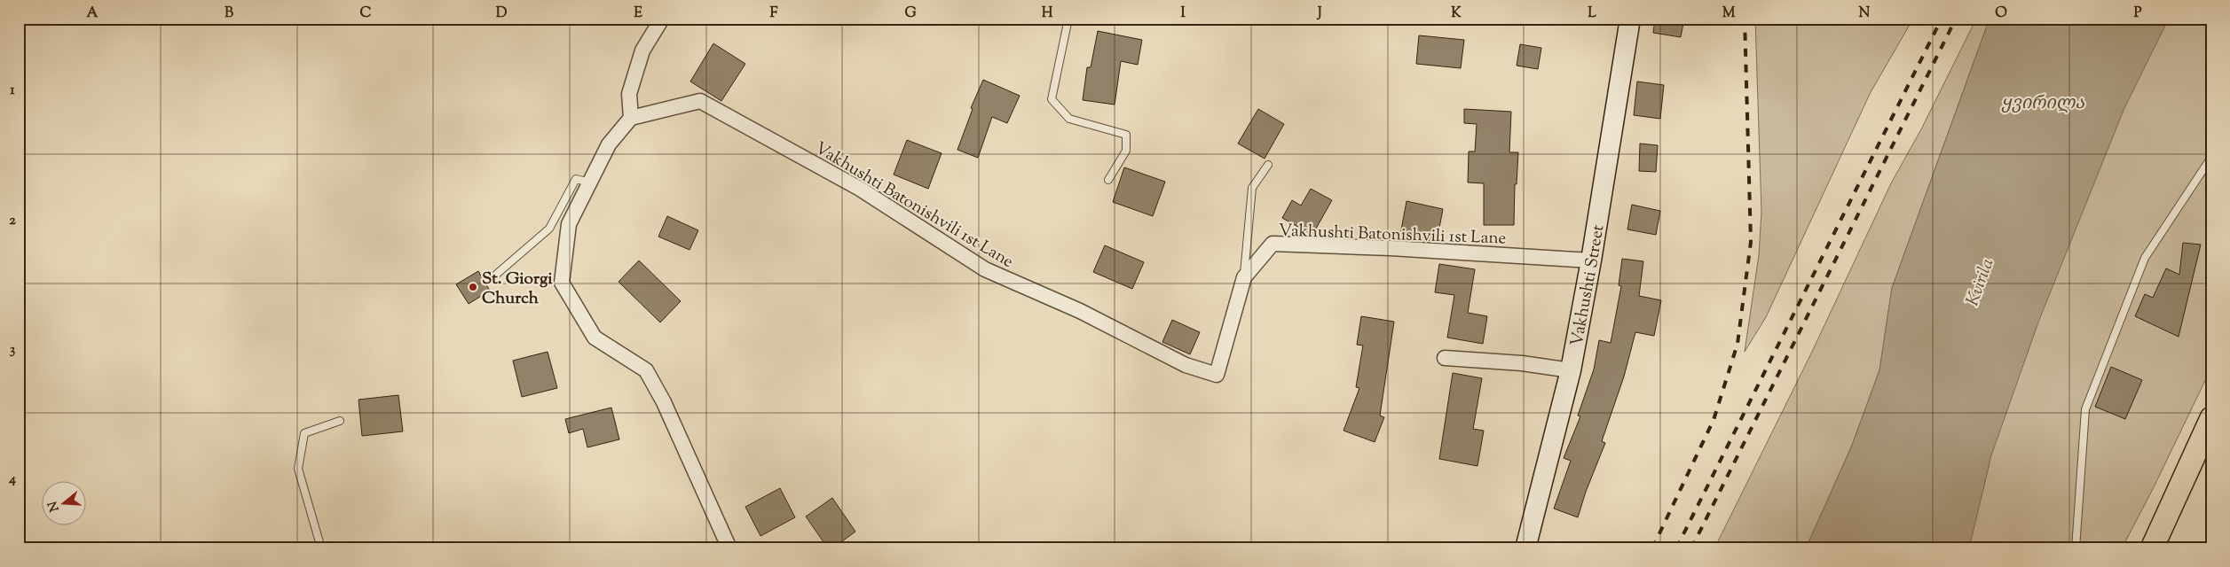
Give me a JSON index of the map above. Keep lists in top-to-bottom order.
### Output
{
  "streets": {
    "street": ["Vakhushti Batonishvili 1st Lane", "Vakhushti Street"]
  },
  "crossings": [
    ["Vakhushti Batonishvili 1st Lane", "Vakhushti Street"]
  ],
  "water": ["ყვირილა", "Kvirila"],
  "places": ["St. Giorgi Church"],
  "north": "left",
  "grid": {
    "columns": [
      "A",
      "B",
      "C",
      "D",
      "E",
      "F",
      "G",
      "H",
      "I",
      "J",
      "K",
      "L",
      "M",
      "N",
      "O",
      "P"
    ],
    "rows": [
      "1",
      "2",
      "3",
      "4"
    ]
  }
}
